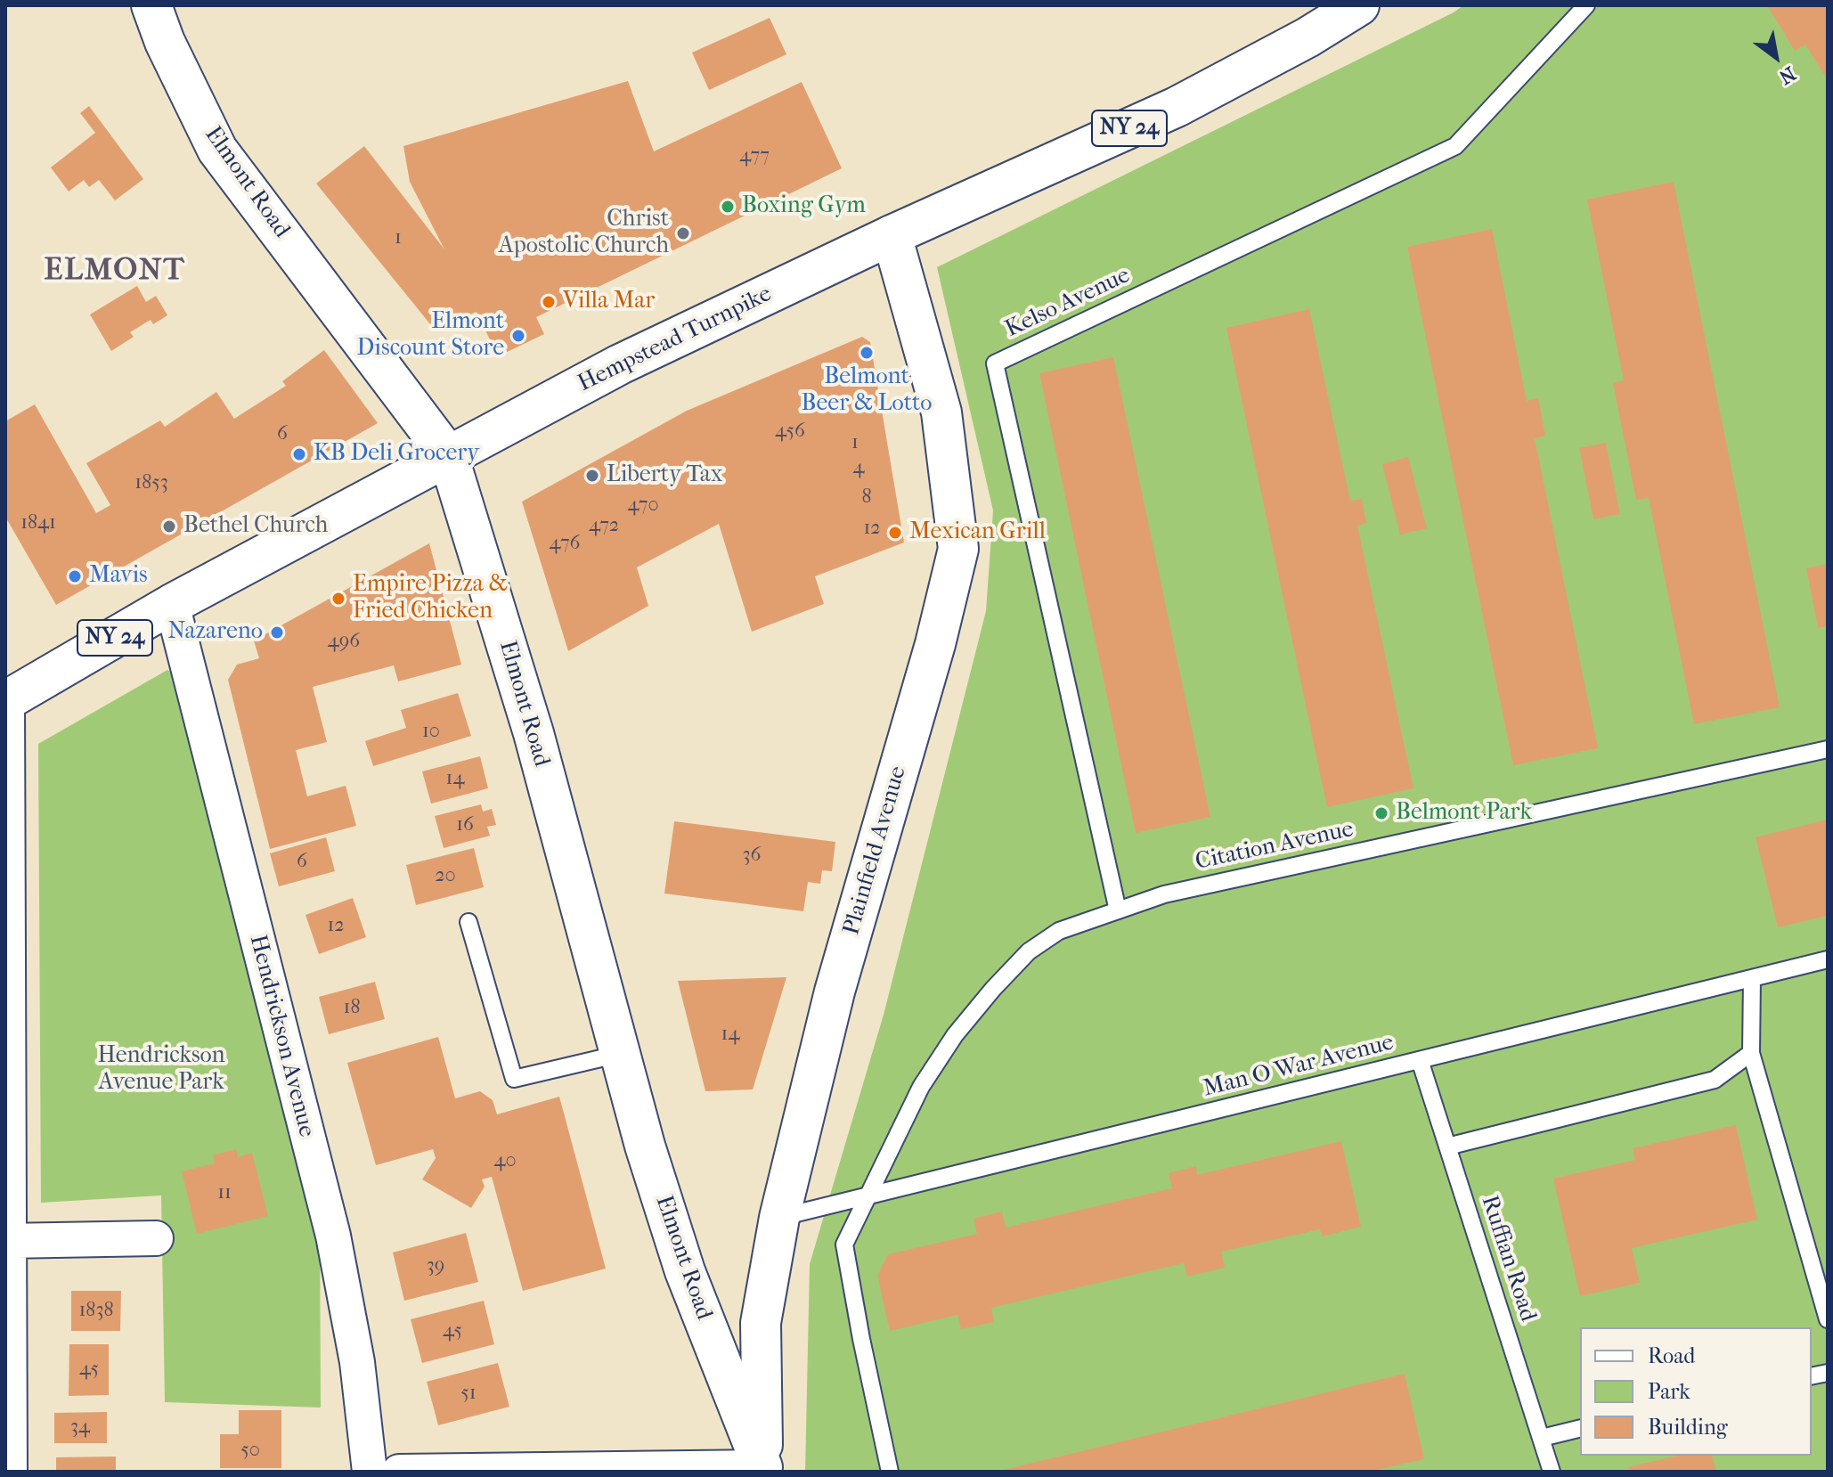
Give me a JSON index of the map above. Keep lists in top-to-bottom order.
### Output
{
  "streets": {
    "main road": [
      "NY 24",
      "Elmont Road",
      "Hempstead Turnpike",
      "Plainfield Avenue"
    ],
    "street": ["Hendrickson Avenue"],
    "lane": [
      "Kelso Avenue",
      "Citation Avenue",
      "Man O War Avenue",
      "Ruffian Road"
    ]
  },
  "crossings": [
    ["Elmont Road", "Hempstead Turnpike"],
    ["Elmont Road", "Plainfield Avenue"],
    ["Kelso Avenue", "Citation Avenue"],
    ["Hempstead Turnpike", "Plainfield Avenue"],
    ["Hempstead Turnpike", "Hendrickson Avenue"],
    ["Citation Avenue", "Man O War Avenue"],
    ["Plainfield Avenue", "Man O War Avenue"],
    ["Man O War Avenue", "Ruffian Road"]
  ],
  "districts": ["ELMONT"],
  "parks": ["Hendrickson Avenue Park"],
  "places": [
    "Boxing Gym",
    "Christ Apostolic Church",
    "Villa Mar",
    "Elmont Discount Store",
    "Belmont Beer & Lotto",
    "KB Deli Grocery",
    "Liberty Tax",
    "Bethel Church",
    "Mexican Grill",
    "Mavis",
    "Empire Pizza & Fried Chicken",
    "Nazareno",
    "Belmont Park"
  ],
  "house_numbers": [
    "477",
    "1",
    "456",
    "6",
    "1",
    "4",
    "1853",
    "8",
    "470",
    "1841",
    "472",
    "12",
    "476",
    "496",
    "10",
    "14",
    "16",
    "36",
    "6",
    "20",
    "12",
    "18",
    "14",
    "40",
    "11",
    "39",
    "1838",
    "45",
    "45",
    "51",
    "34",
    "50"
  ],
  "legend": ["Road", "Park", "Building"],
  "north": "bottom right"
}
